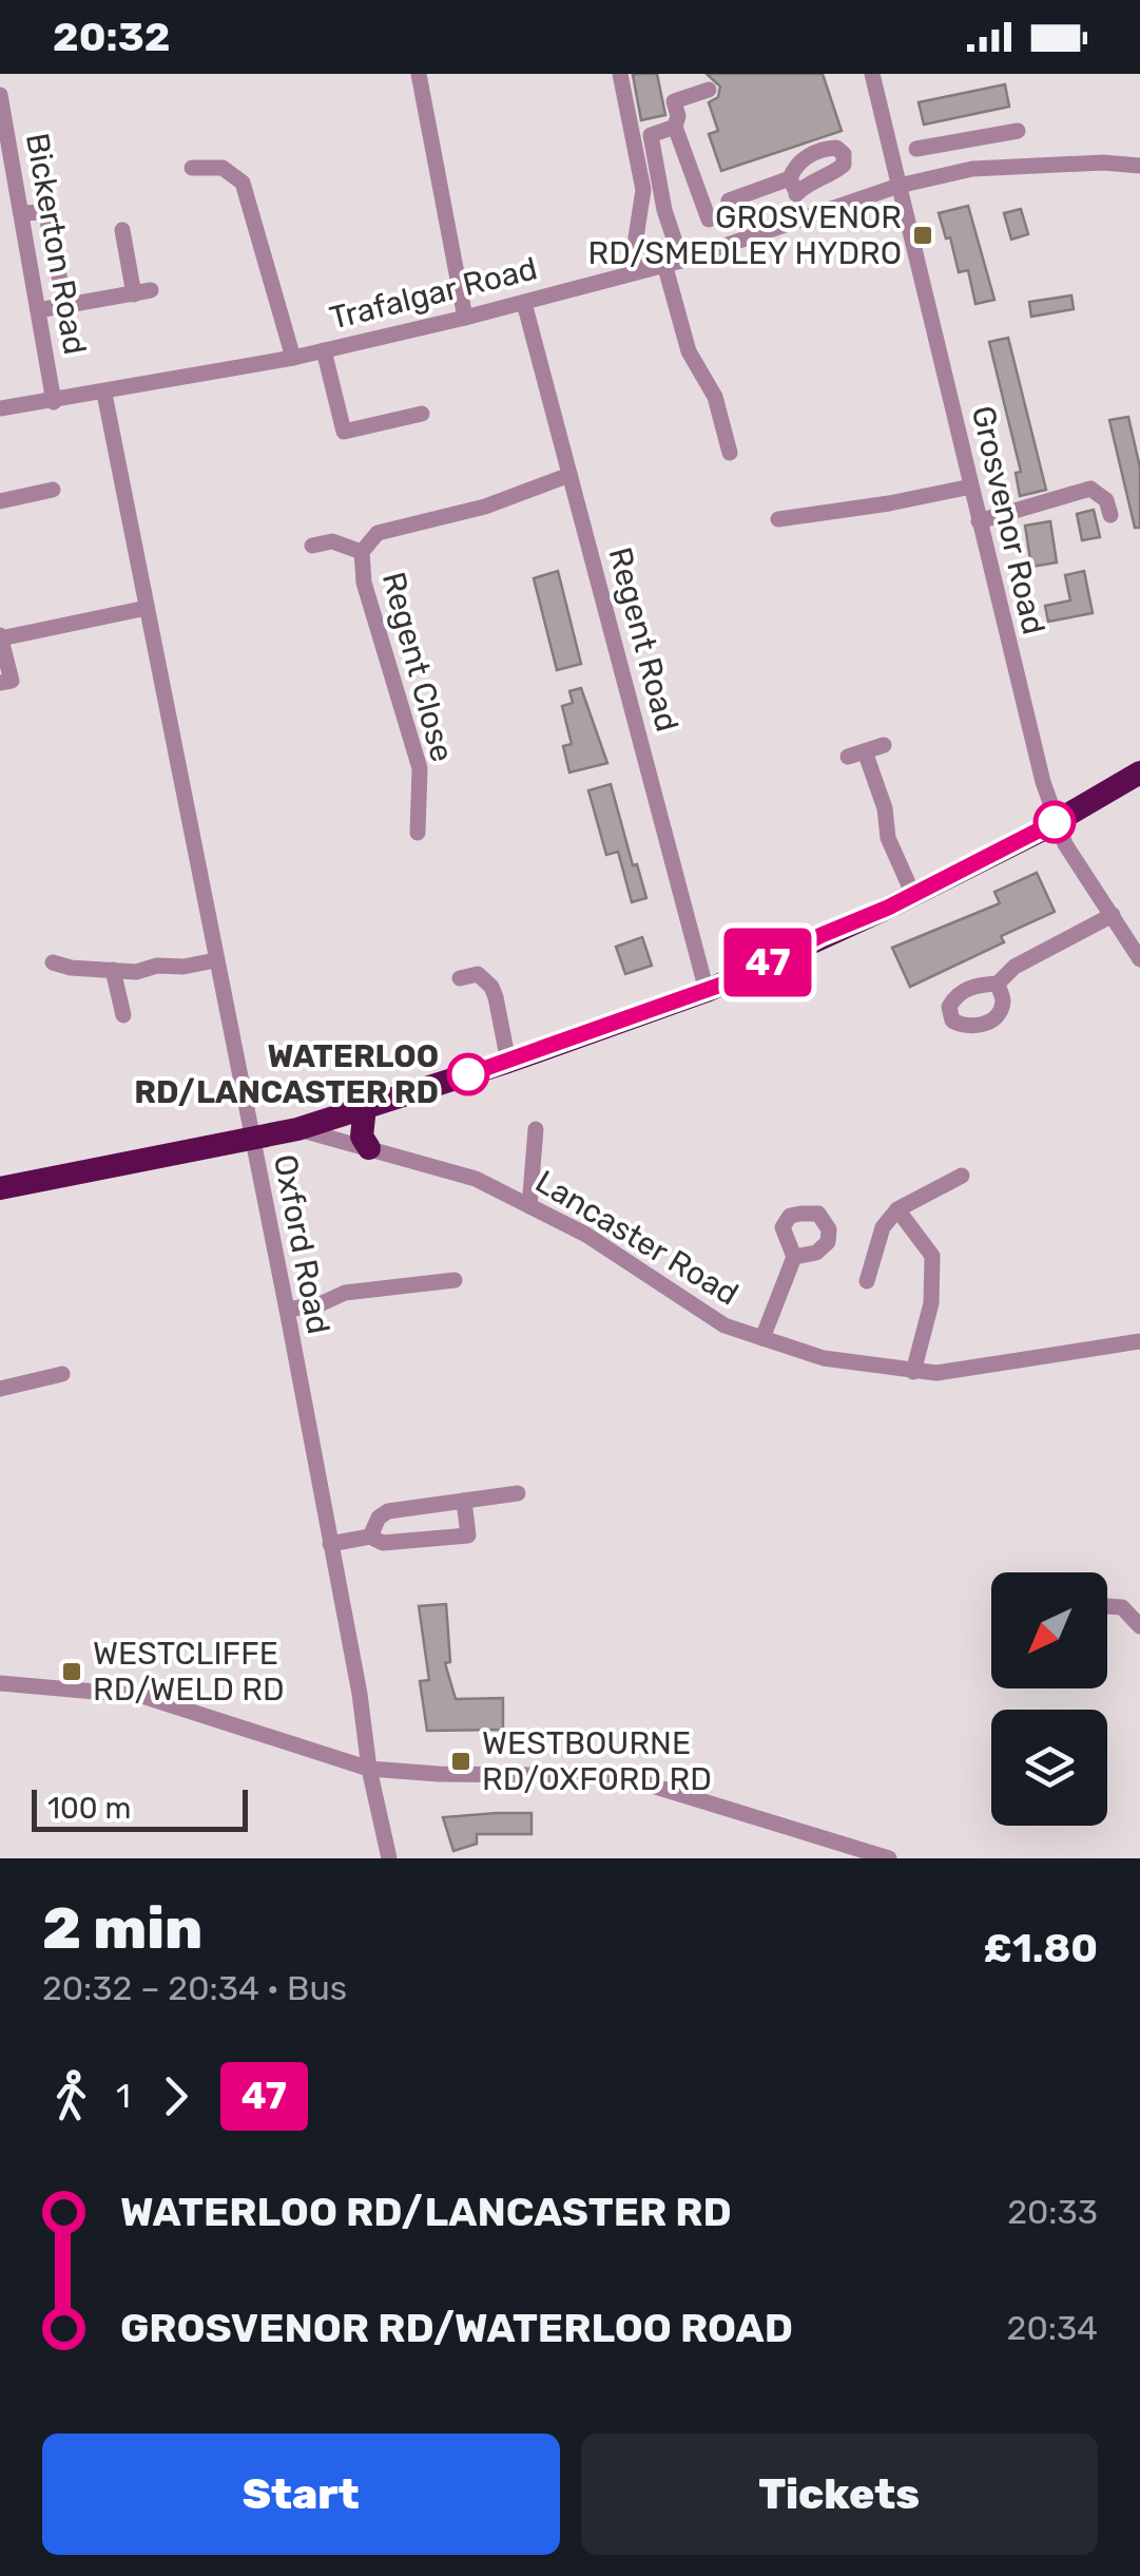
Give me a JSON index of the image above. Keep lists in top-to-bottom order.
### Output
{
  "streets": {
    "street": [
      "Bickerton Road",
      "Trafalgar Road",
      "Grosvenor Road",
      "Regent Road",
      "Regent Close",
      "Lancaster Road",
      "Oxford Road"
    ]
  },
  "crossings": [
    ["Bickerton Road", "Trafalgar Road"],
    ["Trafalgar Road", "Grosvenor Road"],
    ["Trafalgar Road", "Regent Road"],
    ["Trafalgar Road", "Oxford Road"],
    ["Regent Road", "Regent Close"]
  ],
  "places": {
    "transit": ["GROSVENOR RD/SMEDLEY HYDRO", "WESTCLIFFE RD/WELD RD", "WESTBOURNE RD/OXFORD RD"],
    "other": ["WATERLOO RD/LANCASTER RD"]
  },
  "lines": ["bus line 47"],
  "scale_bar": "100 m",
  "north": "bottom left",
  "page": {
    "status": "20:32",
    "on_map": "47",
    "scale": "100 m",
    "heading": ["2 min", "20:32 – 20:34 · Bus", "£1.80"],
    "legs": ["1", "47"],
    "list": [
      {
        "name": "WATERLOO RD/LANCASTER RD",
        "value": "20:33"
      },
      {
        "name": "GROSVENOR RD/WATERLOO ROAD",
        "value": "20:34"
      }
    ],
    "buttons": ["Start", "Tickets"]
  }
}
